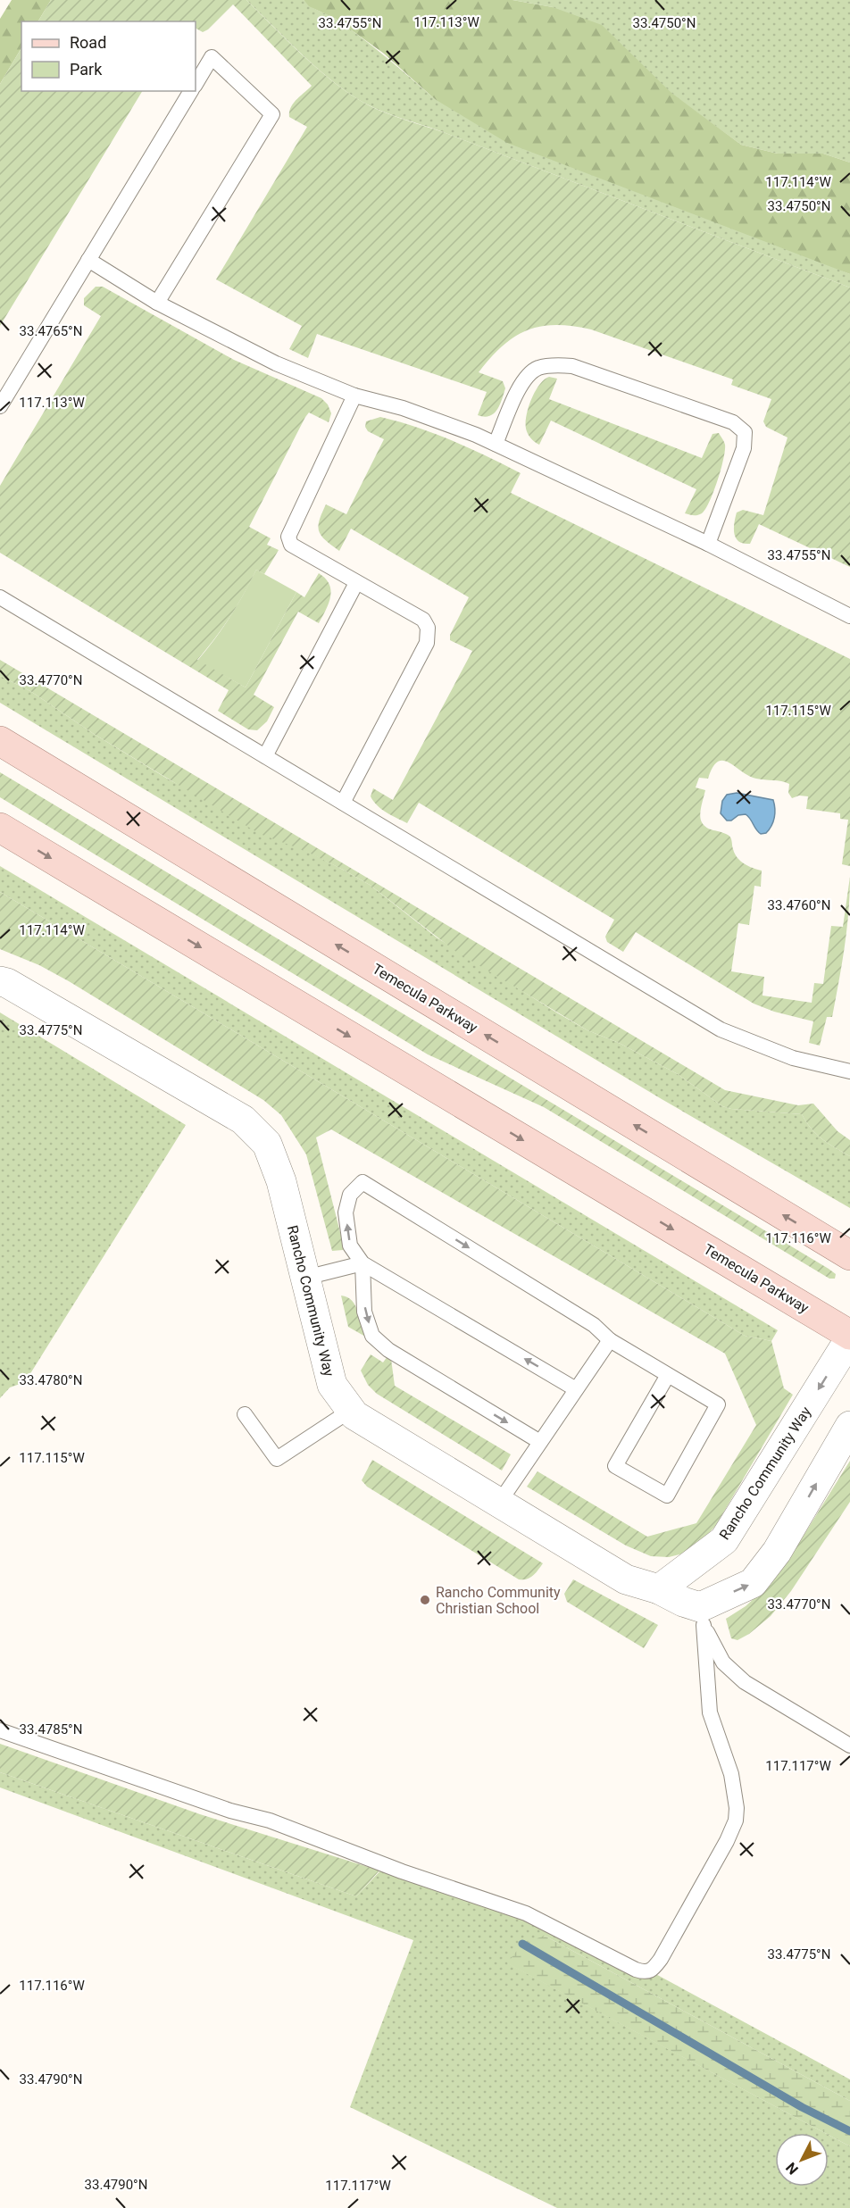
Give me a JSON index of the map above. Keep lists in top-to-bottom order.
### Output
{
  "streets": {
    "main road": ["Temecula Parkway"],
    "street": ["Rancho Community Way"]
  },
  "crossings": [
    ["Temecula Parkway", "Rancho Community Way"]
  ],
  "places": ["Rancho Community Christian School"],
  "legend": ["Road", "Park"],
  "north": "bottom left",
  "coordinates": [
    "117.113°W",
    "33.4755°N",
    "33.4750°N",
    "117.114°W",
    "33.4765°N",
    "33.4770°N",
    "117.115°W",
    "33.4760°N",
    "33.4775°N",
    "117.116°W",
    "33.4780°N",
    "33.4785°N",
    "117.117°W",
    "33.4790°N"
  ]
}
